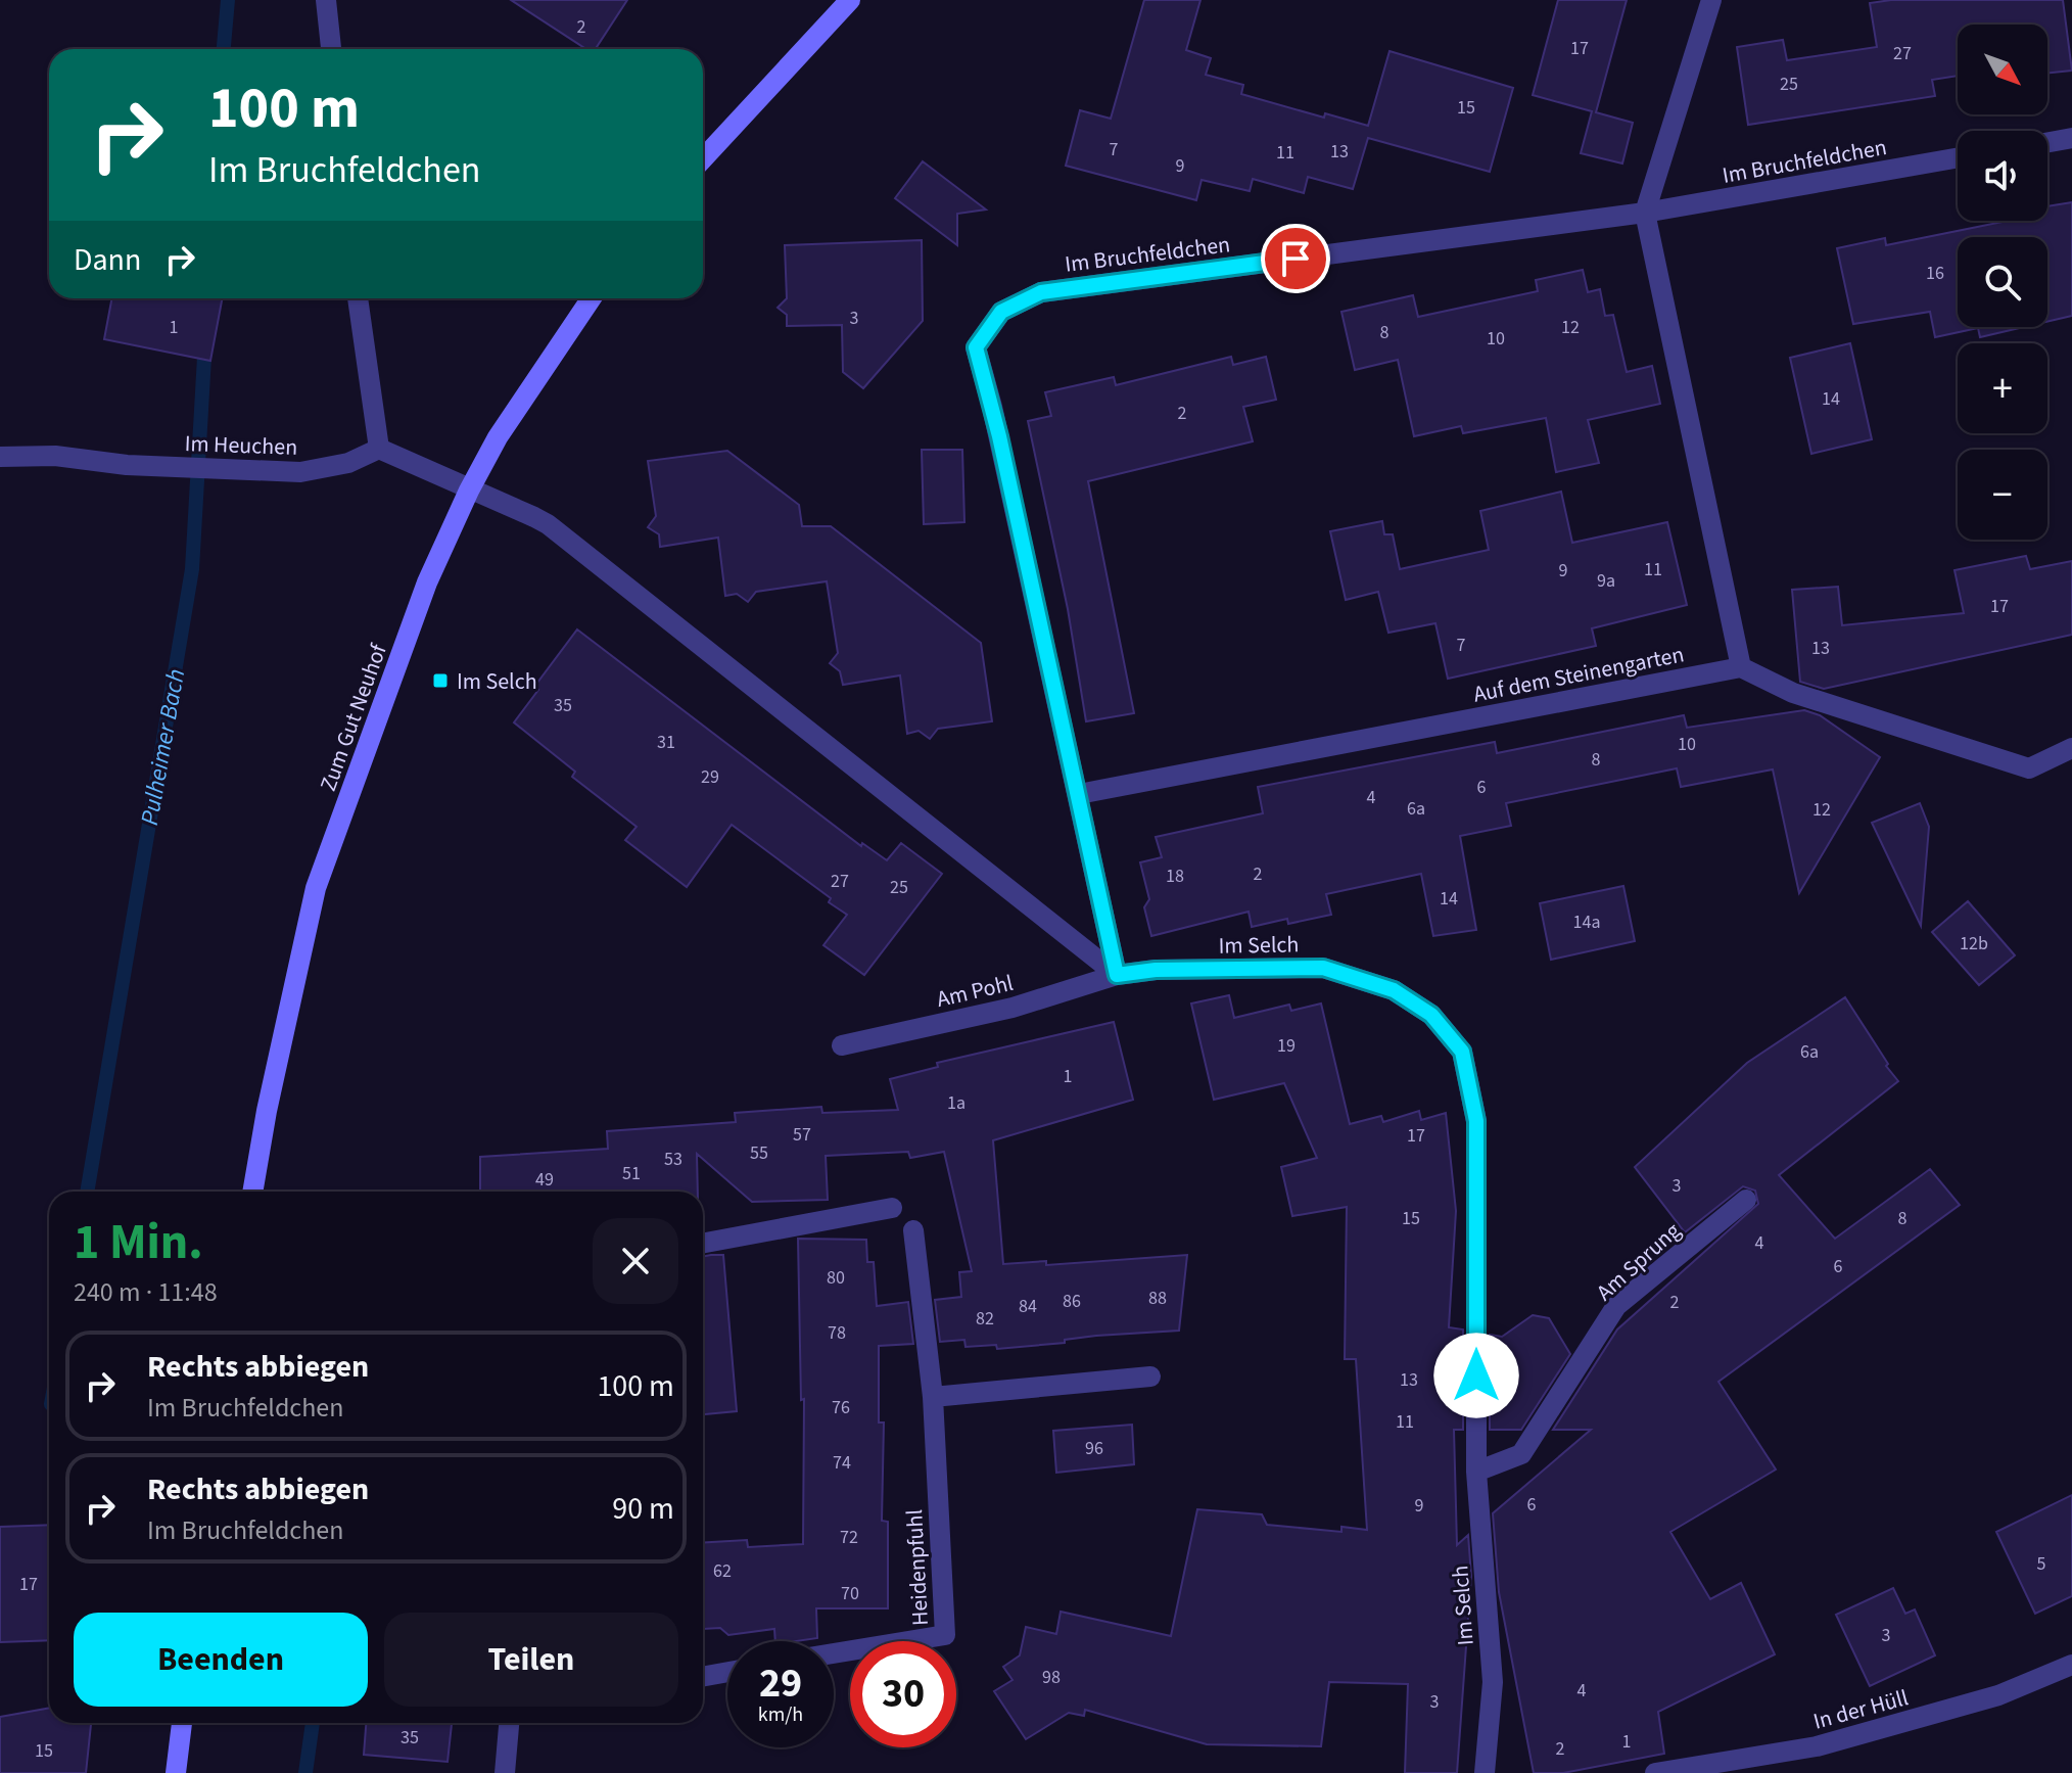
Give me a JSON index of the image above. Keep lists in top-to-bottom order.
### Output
{
  "streets": {
    "main road": ["Zum Gut Neuhof"],
    "street": [
      "Im Bruchfeldchen",
      "Im Heuchen",
      "Auf dem Steinengarten",
      "Im Selch",
      "Am Pohl",
      "Am Sprung",
      "Heidenpfuhl",
      "In der Hüll"
    ]
  },
  "crossings": [
    ["Im Bruchfeldchen", "Auf dem Steinengarten"],
    ["Im Bruchfeldchen", "Im Selch"],
    ["Im Bruchfeldchen", "Am Pohl"],
    ["Im Selch", "Am Pohl"],
    ["Im Selch", "Am Sprung"]
  ],
  "water": ["Pulheimer Bach"],
  "places": {
    "transit": ["Im Selch"]
  },
  "house_numbers": [
    "2",
    "17",
    "27",
    "25",
    "15",
    "7",
    "13",
    "11",
    "9",
    "16",
    "3",
    "1",
    "12",
    "8",
    "10",
    "14",
    "2",
    "11",
    "9",
    "9a",
    "17",
    "7",
    "13",
    "35",
    "31",
    "10",
    "8",
    "29",
    "6",
    "4",
    "6a",
    "12",
    "2",
    "18",
    "27",
    "25",
    "14",
    "14a",
    "12b",
    "19",
    "6a",
    "1",
    "1a",
    "57",
    "17",
    "55",
    "53",
    "51",
    "49",
    "3",
    "15",
    "8",
    "4",
    "6",
    "80",
    "88",
    "86",
    "2",
    "84",
    "82",
    "78",
    "13",
    "76",
    "11",
    "96",
    "74",
    "6",
    "9",
    "72",
    "5",
    "62",
    "17",
    "70",
    "3",
    "98",
    "4",
    "3",
    "35",
    "1",
    "2",
    "15"
  ],
  "north": "bottom right",
  "page": {
    "map_buttons": ["+", "−"],
    "turn": ["100 m", "Im Bruchfeldchen"],
    "then": "Dann",
    "heading": ["1 Min.", "240 m · 11:48"],
    "list": [
      {
        "name": "Rechts abbiegen",
        "note": "Im Bruchfeldchen",
        "value": "100 m"
      },
      {
        "name": "Rechts abbiegen",
        "note": "Im Bruchfeldchen",
        "value": "90 m"
      }
    ],
    "buttons": ["Beenden", "Teilen"],
    "speed": "29 km/h",
    "limit": "30"
  }
}
